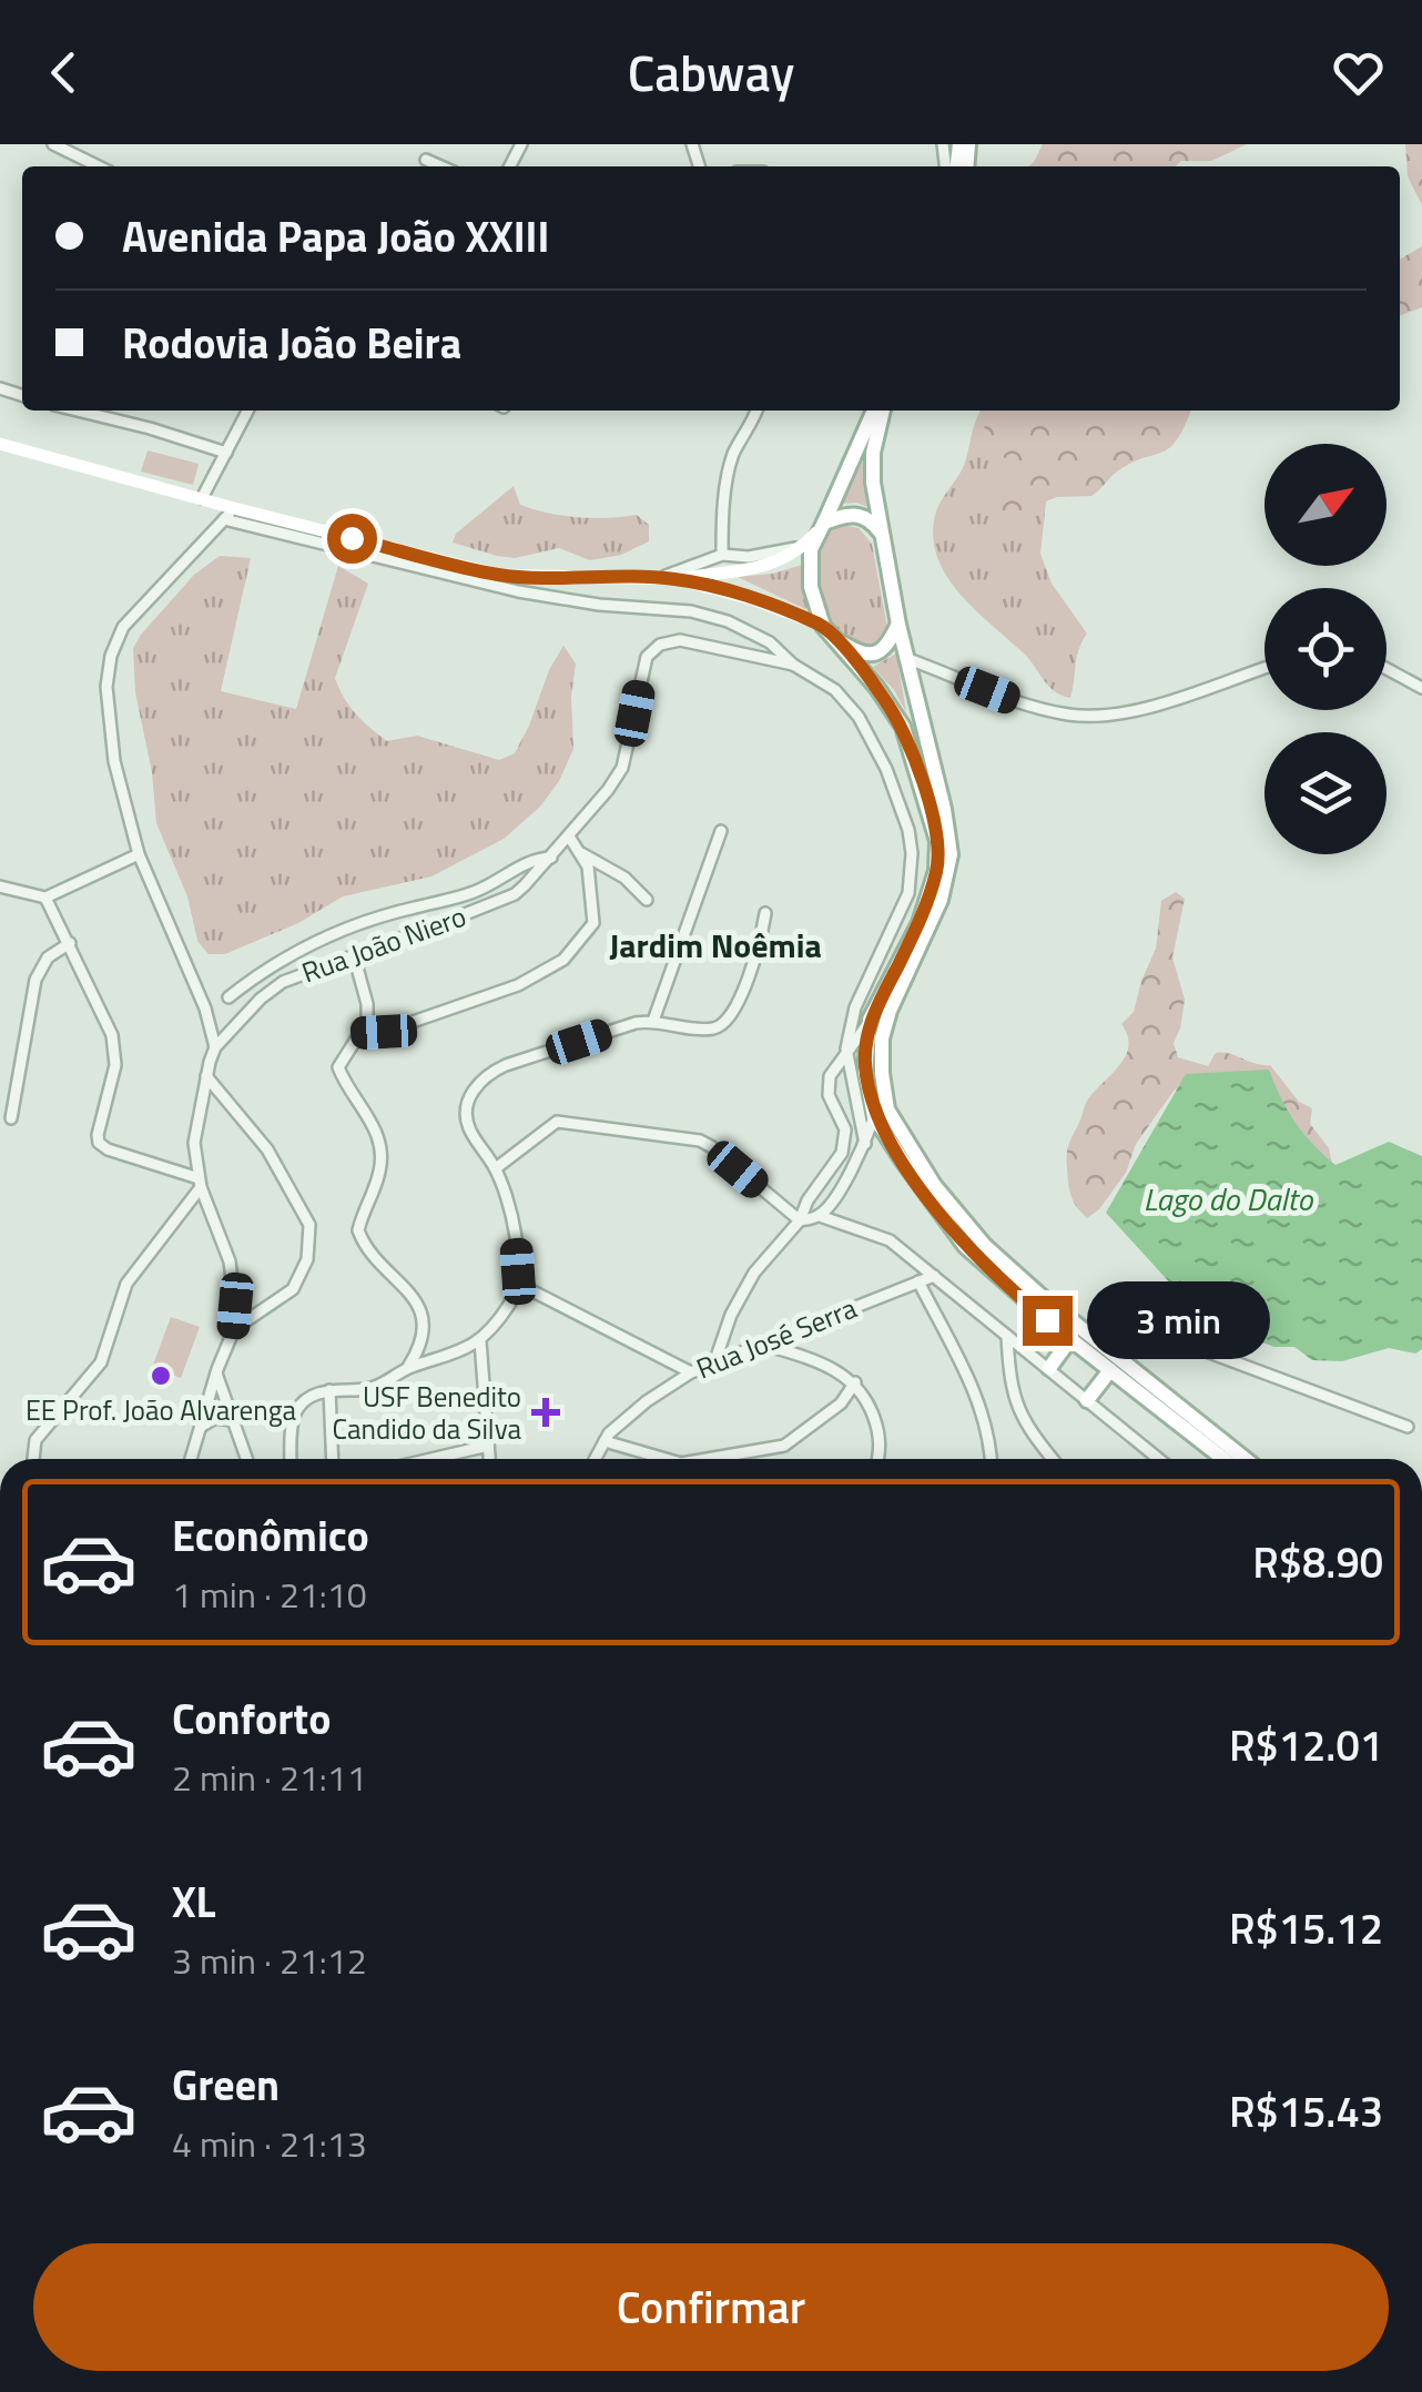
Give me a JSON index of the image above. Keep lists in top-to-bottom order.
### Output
{
  "streets": {
    "street": ["Rua João Niero", "Rua José Serra"]
  },
  "districts": ["Jardim Noêmia"],
  "water": ["Lago do Dalto"],
  "places": {
    "other": ["EE Prof. João Alvarenga"],
    "health": ["USF Benedito Candido da Silva"]
  },
  "north": "top right",
  "page": {
    "header": "Cabway",
    "banner": ["Avenida Papa João XXIII", "Rodovia João Beira"],
    "bubble": "3 min",
    "list": [
      {
        "name": "Econômico",
        "note": "1 min · 21:10",
        "value": "R$8.90"
      },
      {
        "name": "Conforto",
        "note": "2 min · 21:11",
        "value": "R$12.01"
      },
      {
        "name": "XL",
        "note": "3 min · 21:12",
        "value": "R$15.12"
      },
      {
        "name": "Green",
        "note": "4 min · 21:13",
        "value": "R$15.43"
      }
    ],
    "buttons": "Confirmar"
  }
}
